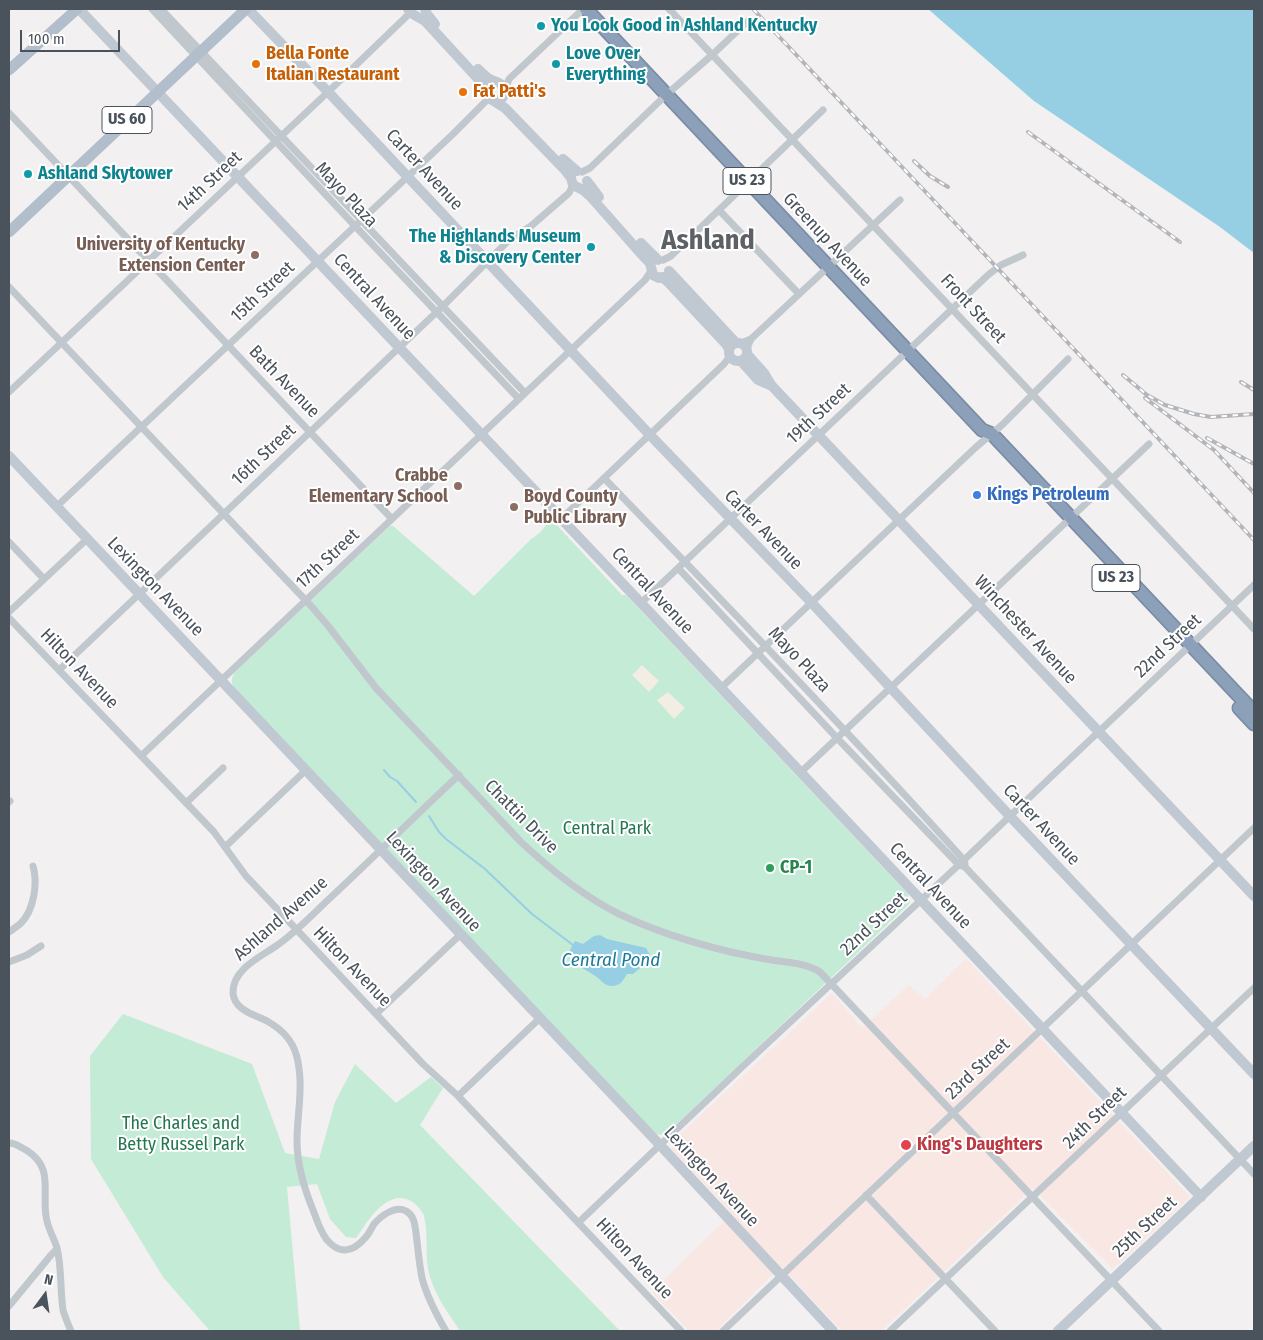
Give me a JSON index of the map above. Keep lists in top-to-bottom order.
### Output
{
  "streets": {
    "highway": ["US 23", "Greenup Avenue"],
    "main road": ["US 60"],
    "street": [
      "Carter Avenue",
      "14th Street",
      "Mayo Plaza",
      "15th Street",
      "Central Avenue",
      "Front Street",
      "Bath Avenue",
      "19th Street",
      "16th Street",
      "17th Street",
      "Lexington Avenue",
      "Winchester Avenue",
      "22nd Street",
      "Hilton Avenue",
      "Chattin Drive",
      "Ashland Avenue",
      "23rd Street",
      "24th Street",
      "25th Street"
    ]
  },
  "crossings": [
    ["US 60", "Carter Avenue"],
    ["US 60", "Mayo Plaza"],
    ["US 60", "Central Avenue"],
    ["US 60", "Bath Avenue"],
    ["Carter Avenue", "14th Street"],
    ["Carter Avenue", "15th Street"],
    ["Carter Avenue", "19th Street"],
    ["Carter Avenue", "16th Street"],
    ["Carter Avenue", "17th Street"],
    ["Carter Avenue", "22nd Street"],
    ["Carter Avenue", "23rd Street"],
    ["Carter Avenue", "24th Street"],
    ["14th Street", "Mayo Plaza"],
    ["14th Street", "Central Avenue"],
    ["14th Street", "Bath Avenue"],
    ["14th Street", "Winchester Avenue"],
    ["14th Street", "Chattin Drive"],
    ["Mayo Plaza", "15th Street"],
    ["Mayo Plaza", "19th Street"],
    ["Mayo Plaza", "16th Street"],
    ["Mayo Plaza", "17th Street"],
    ["Mayo Plaza", "22nd Street"],
    ["Mayo Plaza", "23rd Street"],
    ["Mayo Plaza", "24th Street"],
    ["Mayo Plaza", "25th Street"],
    ["Greenup Avenue", "19th Street"],
    ["Greenup Avenue", "17th Street"],
    ["Greenup Avenue", "22nd Street"],
    ["15th Street", "Central Avenue"],
    ["15th Street", "Bath Avenue"],
    ["15th Street", "Lexington Avenue"],
    ["15th Street", "Winchester Avenue"],
    ["15th Street", "Chattin Drive"],
    ["Central Avenue", "19th Street"],
    ["Central Avenue", "16th Street"],
    ["Central Avenue", "17th Street"],
    ["Central Avenue", "22nd Street"],
    ["Central Avenue", "23rd Street"],
    ["Central Avenue", "24th Street"],
    ["Central Avenue", "25th Street"],
    ["Front Street", "19th Street"],
    ["Front Street", "17th Street"],
    ["Front Street", "22nd Street"],
    ["Bath Avenue", "16th Street"],
    ["Bath Avenue", "17th Street"],
    ["19th Street", "Winchester Avenue"],
    ["16th Street", "Lexington Avenue"],
    ["16th Street", "Winchester Avenue"],
    ["16th Street", "Hilton Avenue"],
    ["16th Street", "Chattin Drive"],
    ["17th Street", "Lexington Avenue"],
    ["17th Street", "Winchester Avenue"],
    ["17th Street", "Hilton Avenue"],
    ["17th Street", "Chattin Drive"],
    ["Lexington Avenue", "22nd Street"],
    ["Lexington Avenue", "Ashland Avenue"],
    ["Lexington Avenue", "23rd Street"],
    ["Winchester Avenue", "22nd Street"],
    ["Winchester Avenue", "23rd Street"],
    ["22nd Street", "Hilton Avenue"],
    ["22nd Street", "Chattin Drive"],
    ["Hilton Avenue", "Ashland Avenue"],
    ["Chattin Drive", "Ashland Avenue"]
  ],
  "districts": ["Ashland"],
  "water": ["Central Pond"],
  "parks": ["Central Park", "The Charles and Betty Russel Park"],
  "places": [
    "You Look Good in Ashland Kentucky",
    "Bella Fonte Italian Restaurant",
    "Love Over Everything",
    "Fat Patti's",
    "Ashland Skytower",
    "The Highlands Museum & Discovery Center",
    "University of Kentucky Extension Center",
    "Crabbe Elementary School",
    "Kings Petroleum",
    "Boyd County Public Library",
    "CP-1",
    "King's Daughters"
  ],
  "scale_bar": "100 m",
  "north": "top"
}
